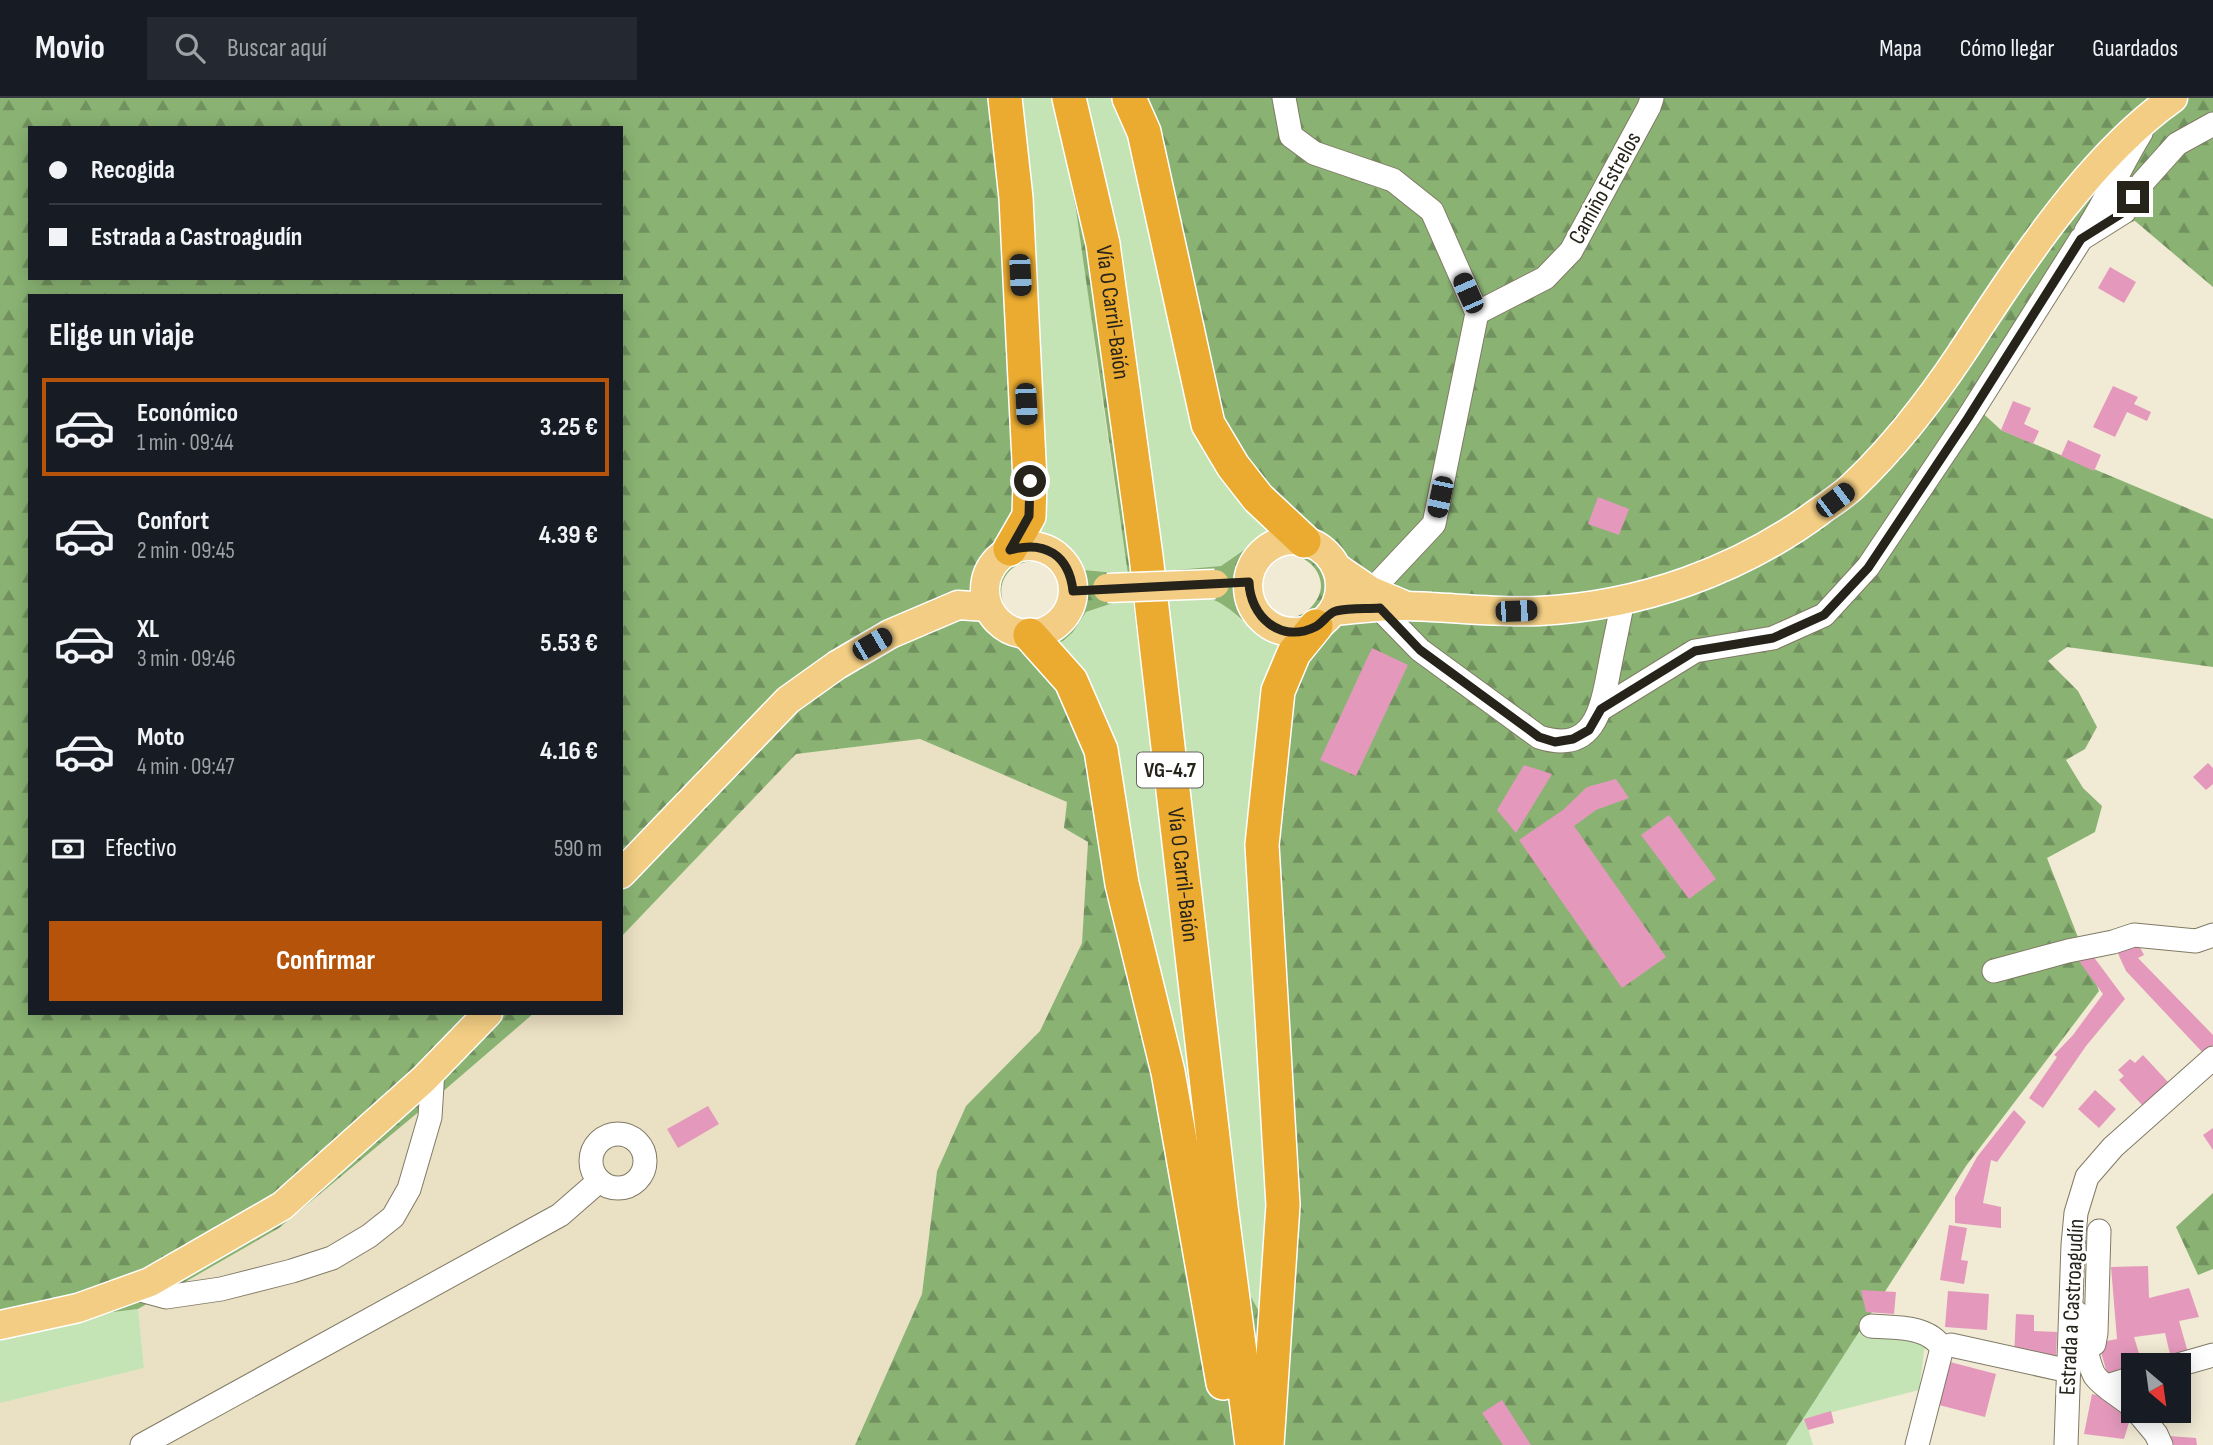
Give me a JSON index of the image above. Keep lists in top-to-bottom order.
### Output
{
  "streets": {
    "highway": ["Vía O Carril-Baión", "VG-4.7"],
    "street": ["Camiño Estrelos", "Estrada a Castroagudín"]
  },
  "north": "bottom right",
  "page": {
    "header": "Movio",
    "search": "Buscar aquí",
    "nav": ["Mapa", "Cómo llegar", "Guardados"],
    "banner": ["Recogida", "Estrada a Castroagudín"],
    "heading": "Elige un viaje",
    "list": [
      {
        "name": "Económico",
        "note": "1 min · 09:44",
        "value": "3.25 €"
      },
      {
        "name": "Confort",
        "note": "2 min · 09:45",
        "value": "4.39 €"
      },
      {
        "name": "XL",
        "note": "3 min · 09:46",
        "value": "5.53 €"
      },
      {
        "name": "Moto",
        "note": "4 min · 09:47",
        "value": "4.16 €"
      }
    ],
    "pay": ["Efectivo", "590 m"],
    "buttons": "Confirmar"
  }
}
